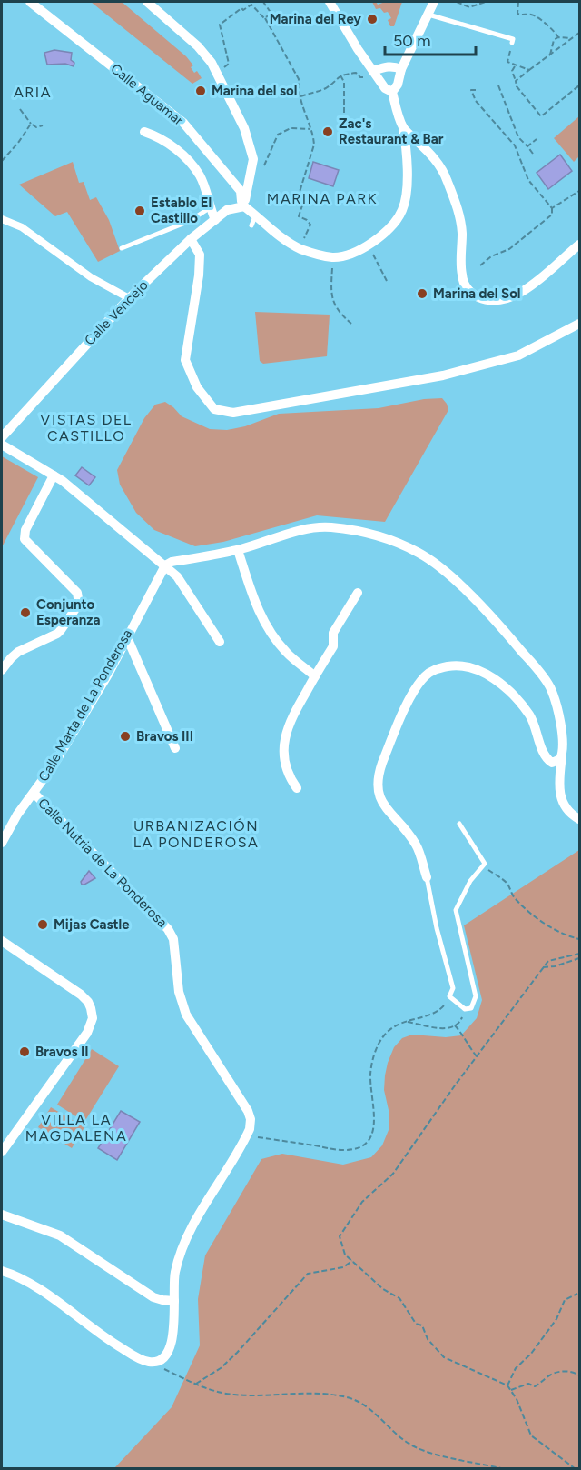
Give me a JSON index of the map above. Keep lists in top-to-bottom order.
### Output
{
  "streets": {
    "street": [
      "Calle Aguamar",
      "Calle Vencejo",
      "Calle Marta de La Ponderosa",
      "Calle Nutria de La Ponderosa"
    ]
  },
  "crossings": [
    ["Calle Aguamar", "Calle Vencejo"],
    ["Calle Marta de La Ponderosa", "Calle Nutria de La Ponderosa"]
  ],
  "districts": [
    "ARIA",
    "MARINA PARK",
    "VISTAS DEL CASTILLO",
    "URBANIZACIÓN LA PONDEROSA",
    "VILLA LA MAGDALENA"
  ],
  "places": [
    "Marina del Rey",
    "Marina del sol",
    "Zac's Restaurant & Bar",
    "Establo El Castillo",
    "Marina del Sol",
    "Conjunto Esperanza",
    "Bravos III",
    "Mijas Castle",
    "Bravos II"
  ],
  "scale_bar": "50 m"
}
